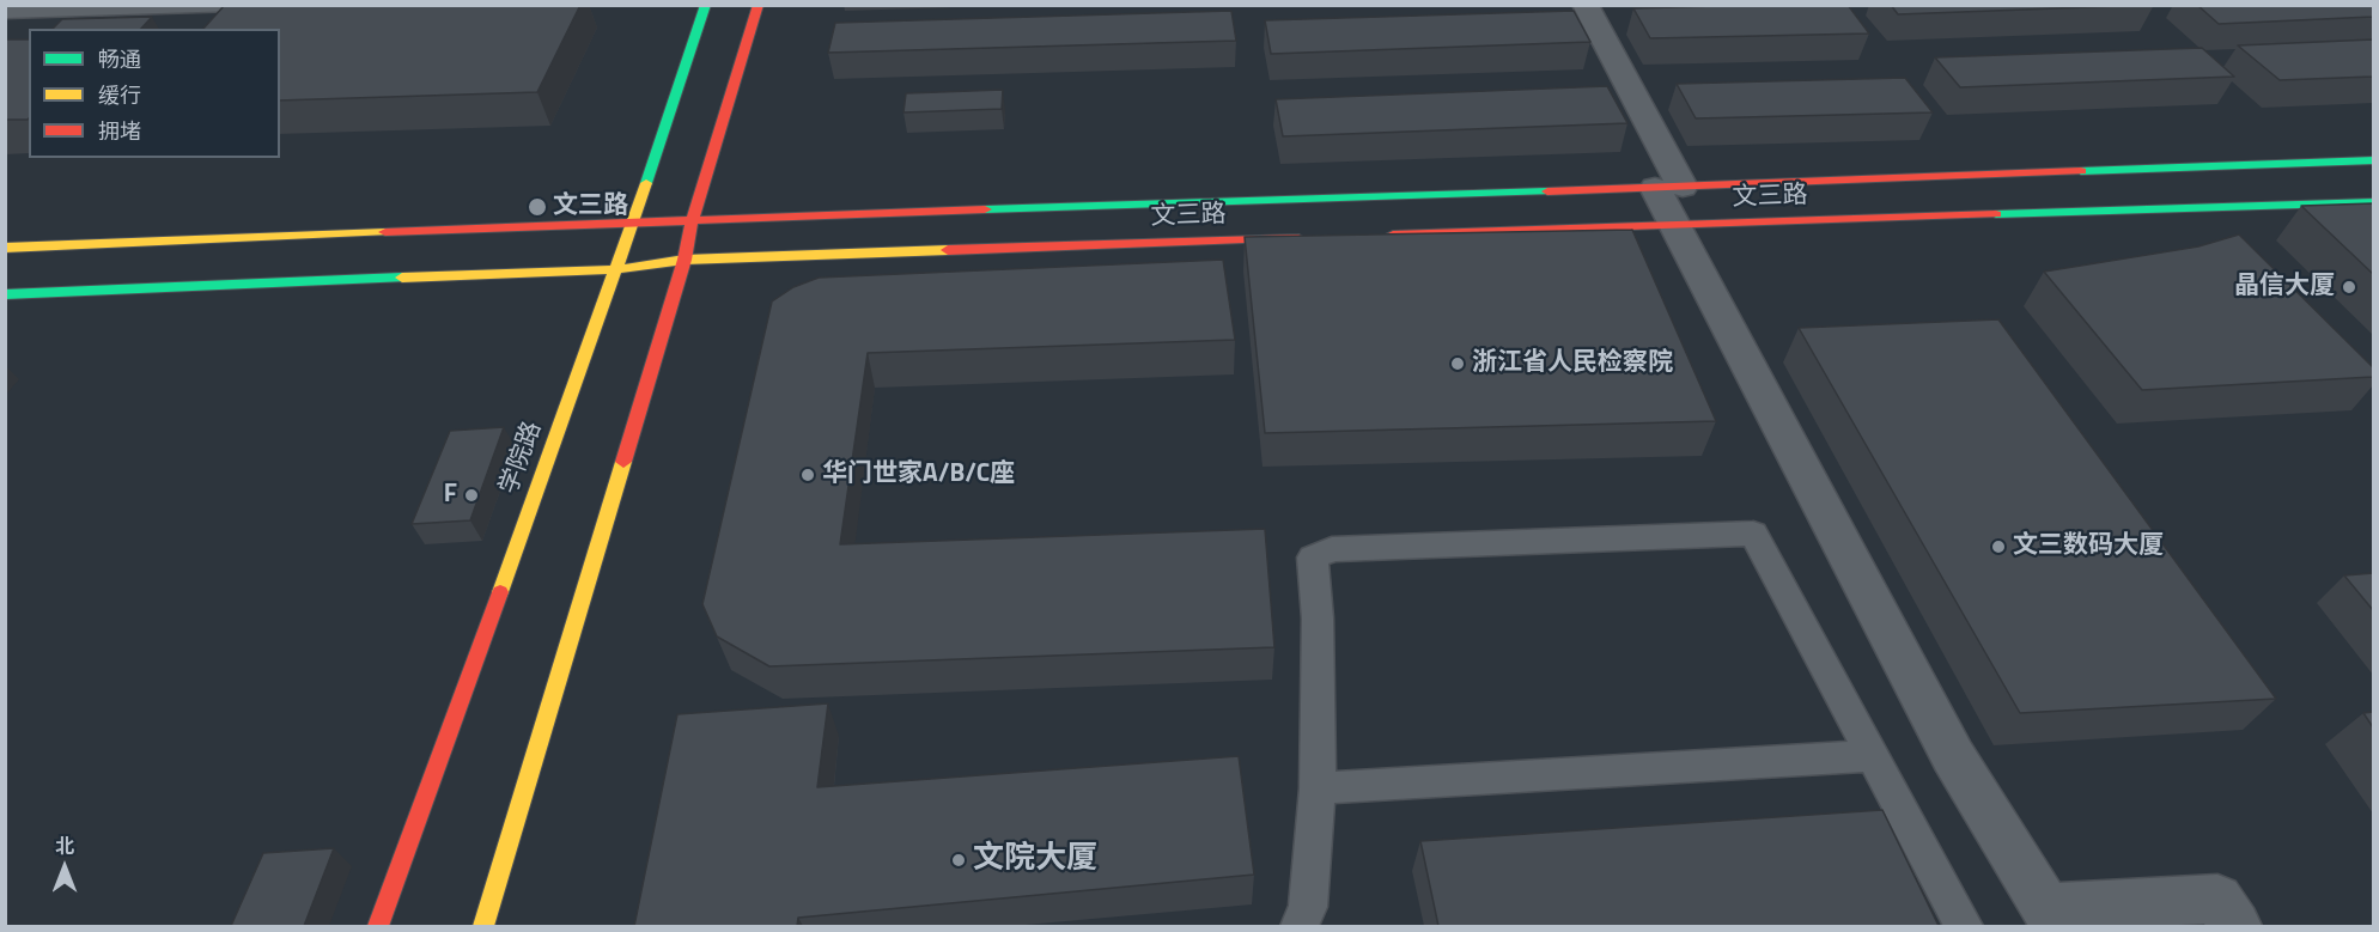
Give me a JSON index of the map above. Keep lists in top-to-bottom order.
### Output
{
  "streets": {
    "main road": ["文三路", "学院路"]
  },
  "crossings": [
    ["文三路", "学院路"]
  ],
  "places": [
    "文三路",
    "晶信大厦",
    "浙江省人民检察院",
    "华门世家A/B/C座",
    "F",
    "文三数码大厦",
    "文院大厦"
  ],
  "legend": ["畅通", "缓行", "拥堵"],
  "north": "top"
}
